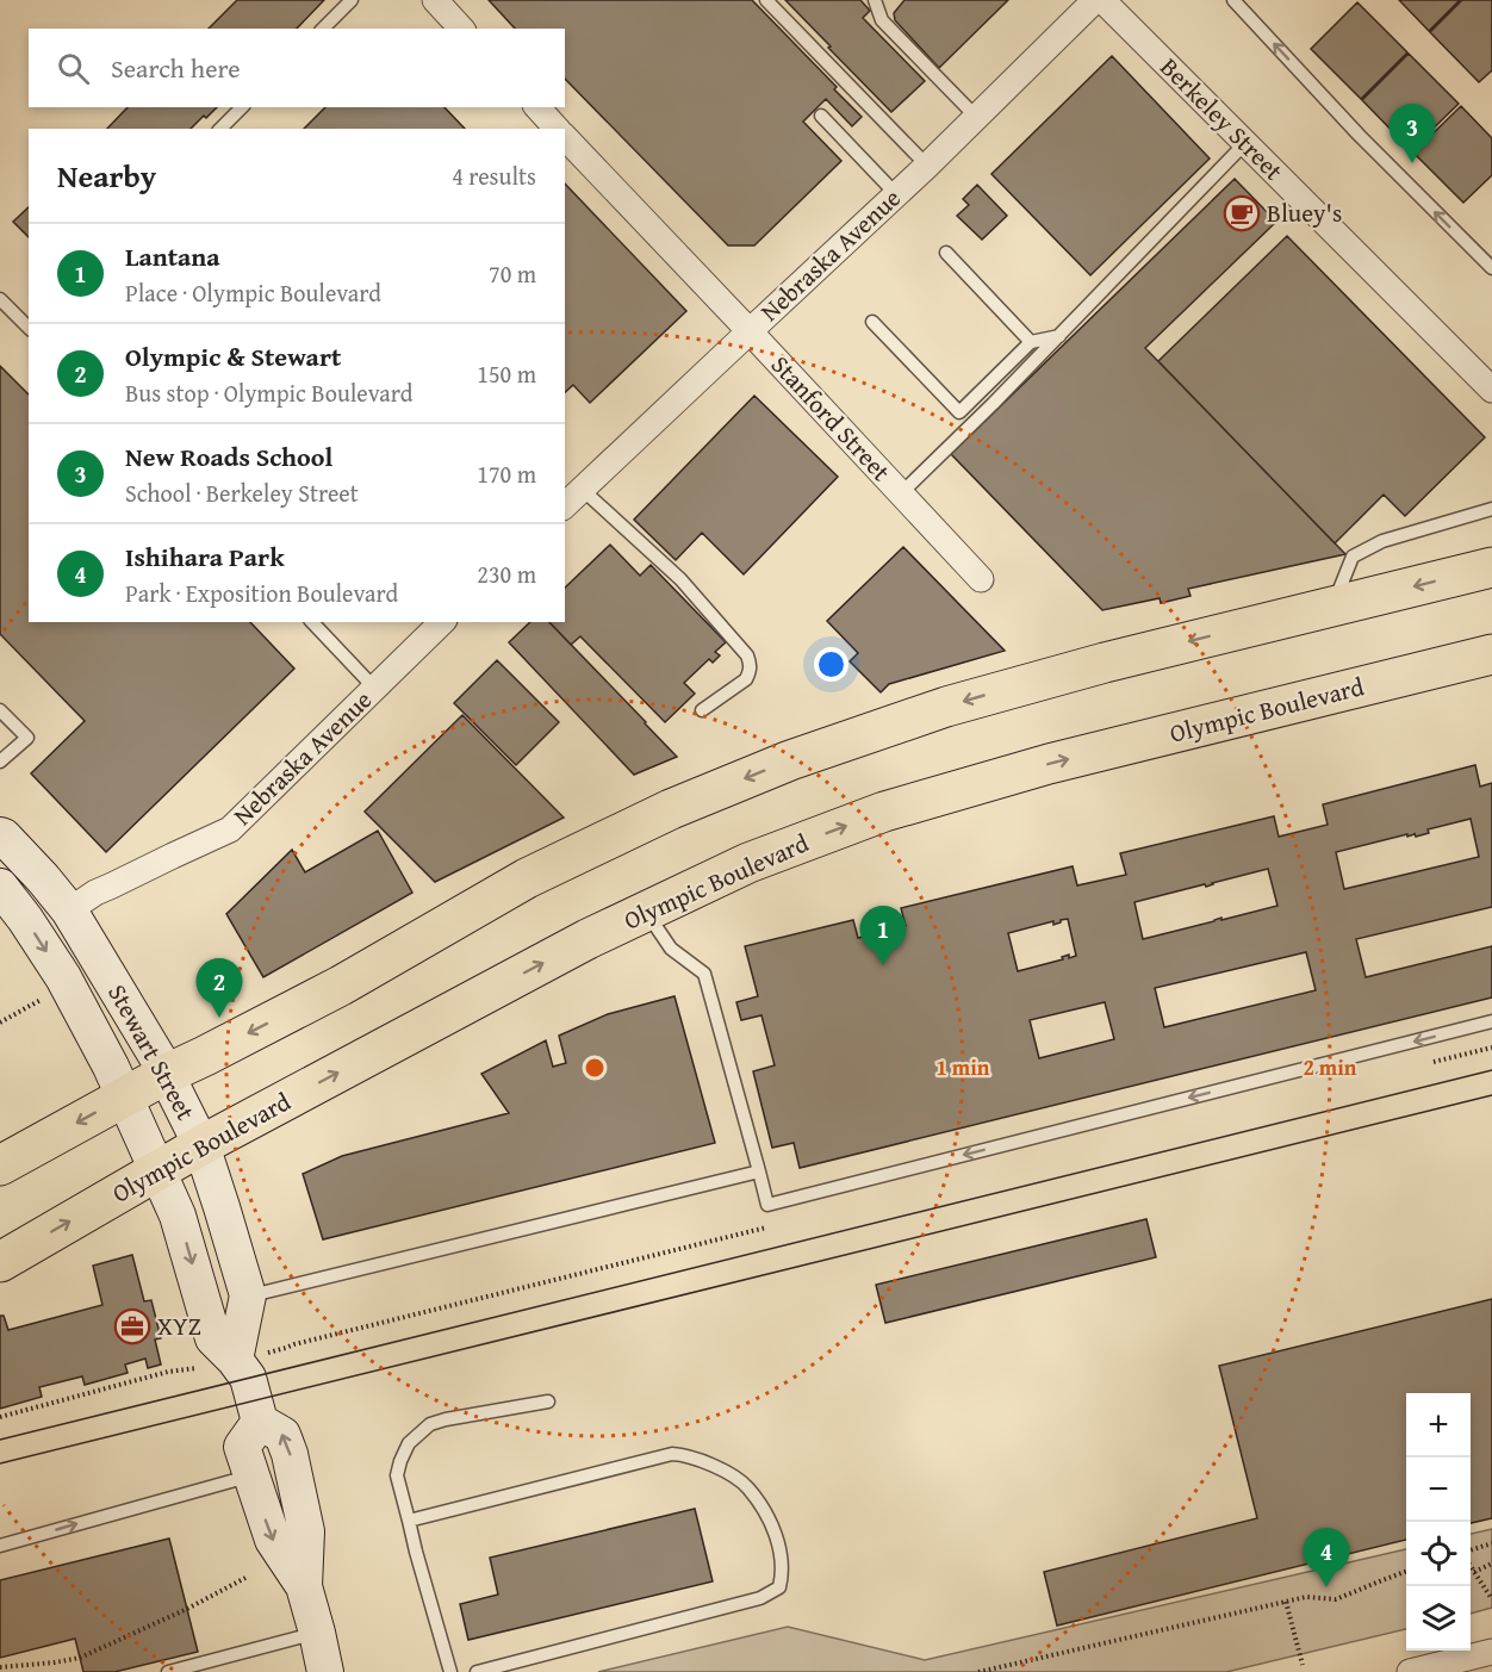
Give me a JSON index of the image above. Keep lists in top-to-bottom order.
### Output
{
  "streets": {
    "main road": ["Olympic Boulevard"],
    "street": [
      "Berkeley Street",
      "Nebraska Avenue",
      "Stanford Street",
      "Stewart Street"
    ]
  },
  "crossings": [
    ["Nebraska Avenue", "Stanford Street"],
    ["Nebraska Avenue", "Stewart Street"],
    ["Olympic Boulevard", "Stewart Street"]
  ],
  "places": {
    "cafe": ["Bluey's"],
    "office": ["XYZ"]
  },
  "page": {
    "search": "Search here",
    "pins": [
      "3",
      "1",
      "2",
      "4"
    ],
    "heading": ["Nearby", "4 results"],
    "list": [
      {
        "mark": "1",
        "name": "Lantana",
        "note": "Place · Olympic Boulevard",
        "value": "70 m"
      },
      {
        "mark": "2",
        "name": "Olympic & Stewart",
        "note": "Bus stop · Olympic Boulevard",
        "value": "150 m"
      },
      {
        "mark": "3",
        "name": "New Roads School",
        "note": "School · Berkeley Street",
        "value": "170 m"
      },
      {
        "mark": "4",
        "name": "Ishihara Park",
        "note": "Park · Exposition Boulevard",
        "value": "230 m"
      }
    ],
    "map_buttons": ["+", "−"]
  },
  "rings": ["1 min", "2 min"]
}
